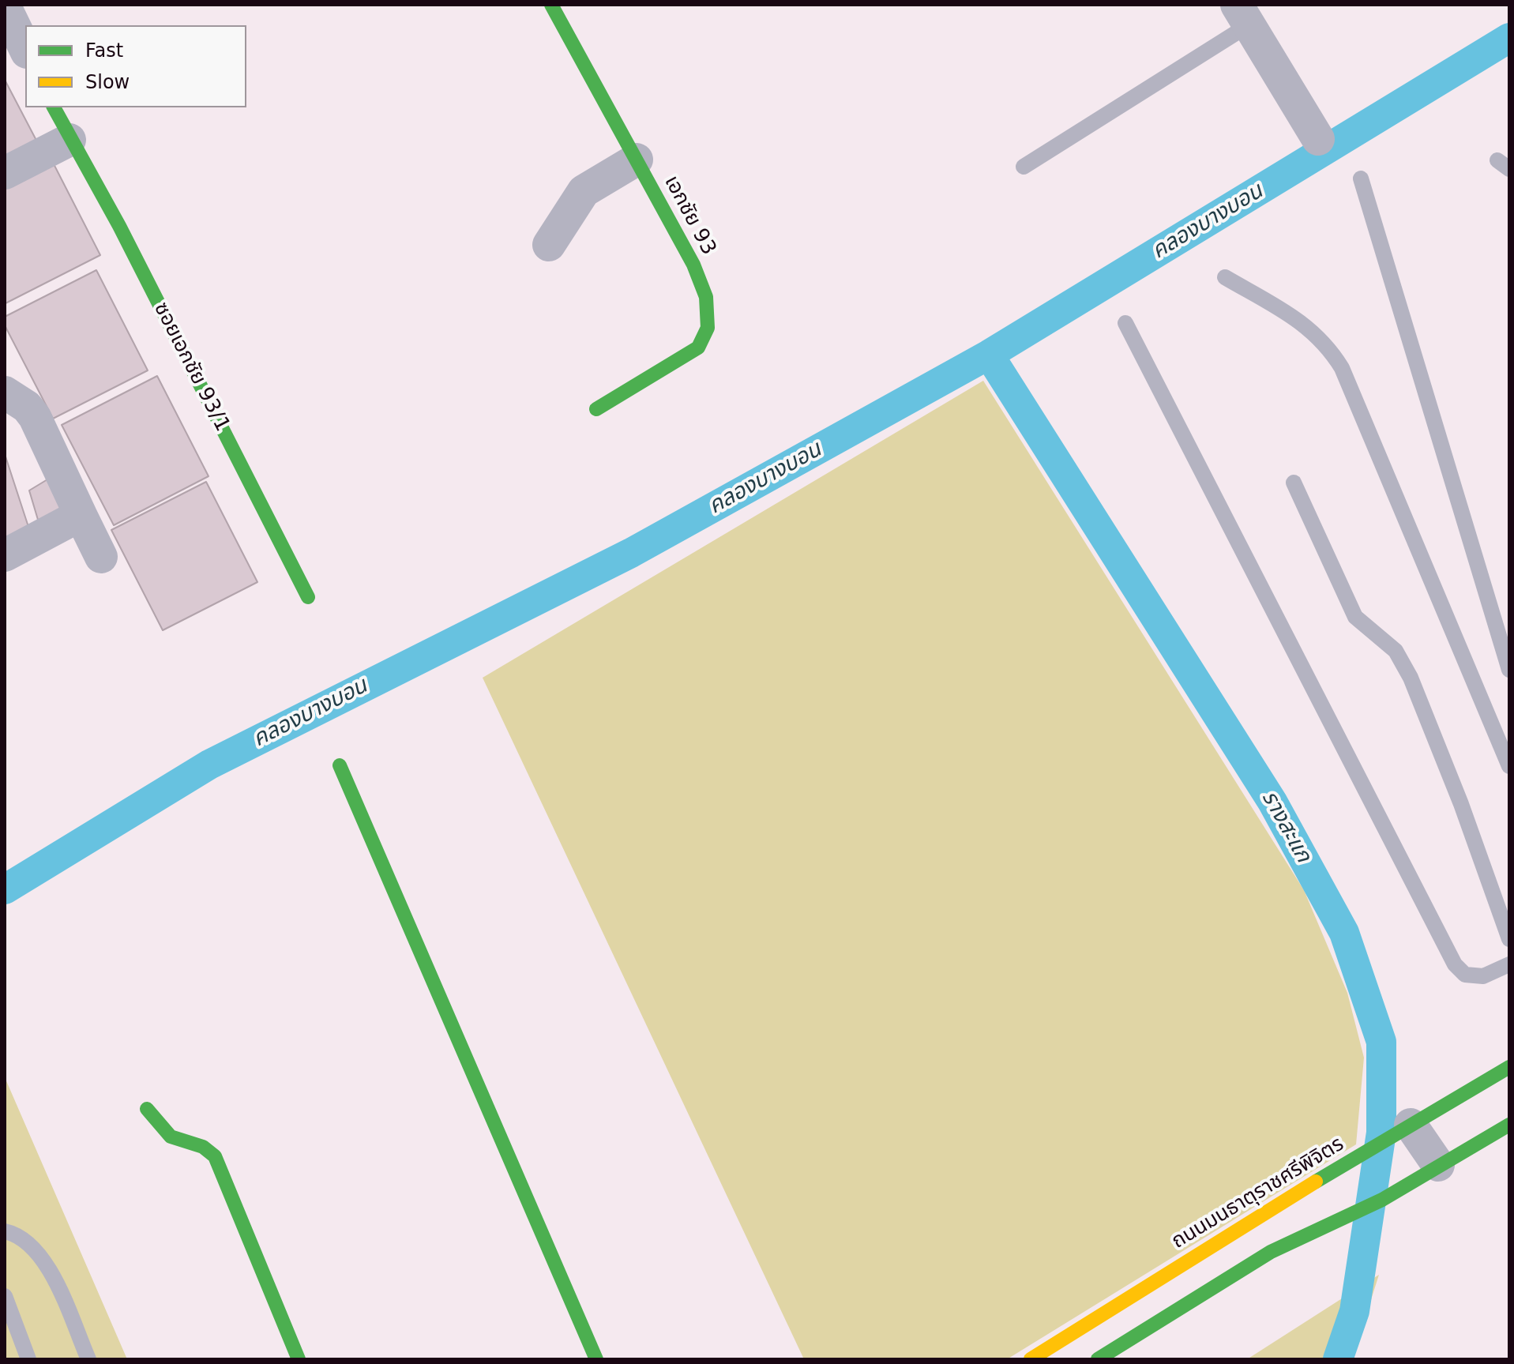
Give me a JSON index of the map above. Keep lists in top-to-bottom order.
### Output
{
  "streets": {
    "street": ["เอกชัย 93", "ซอยเอกชัย 93/1", "ถนนมนธาตุราชศรีพิจิตร"]
  },
  "water": ["คลองบางบอน", "รางสะแก"],
  "legend": ["Fast", "Slow"]
}
